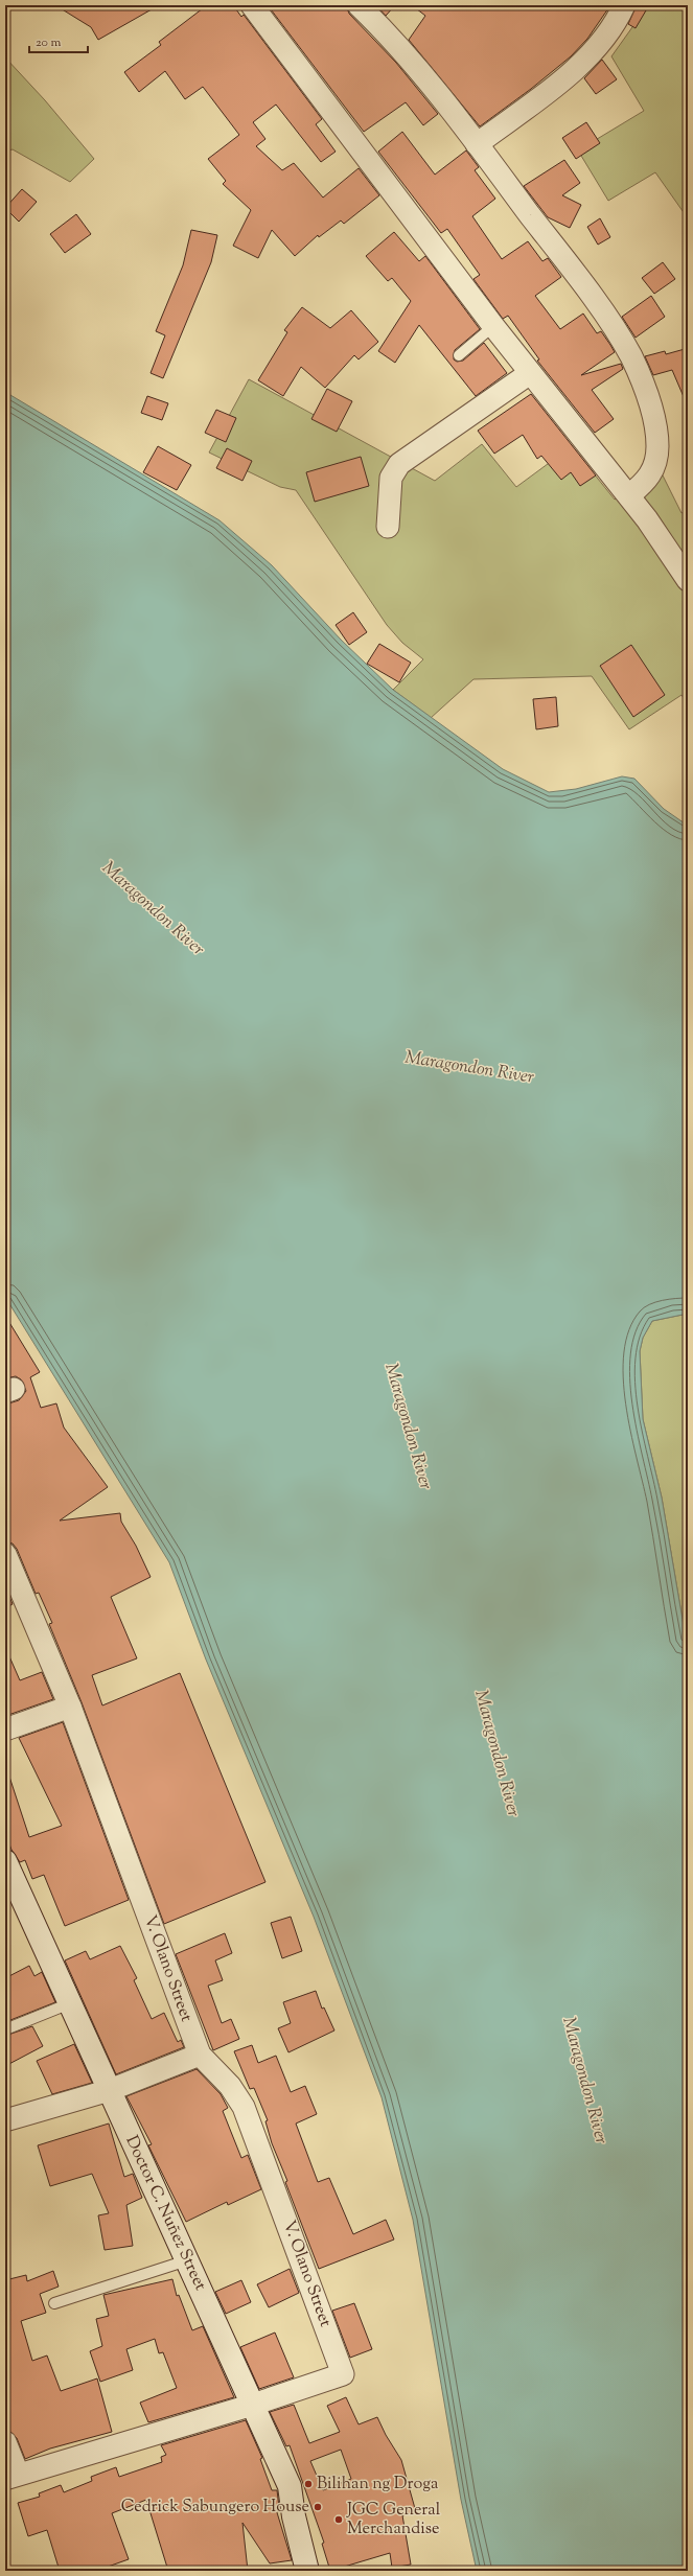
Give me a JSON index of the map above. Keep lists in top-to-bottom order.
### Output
{
  "streets": {
    "main road": ["Doctor C. Nuñez Street"],
    "street": ["V. Olano Street"]
  },
  "crossings": [
    ["V. Olano Street", "Doctor C. Nuñez Street"]
  ],
  "water": ["Maragondon River"],
  "places": ["Bilihan ng Droga", "Cedrick Sabungero House", "JGC General Merchandise"],
  "scale_bar": "20 m"
}
